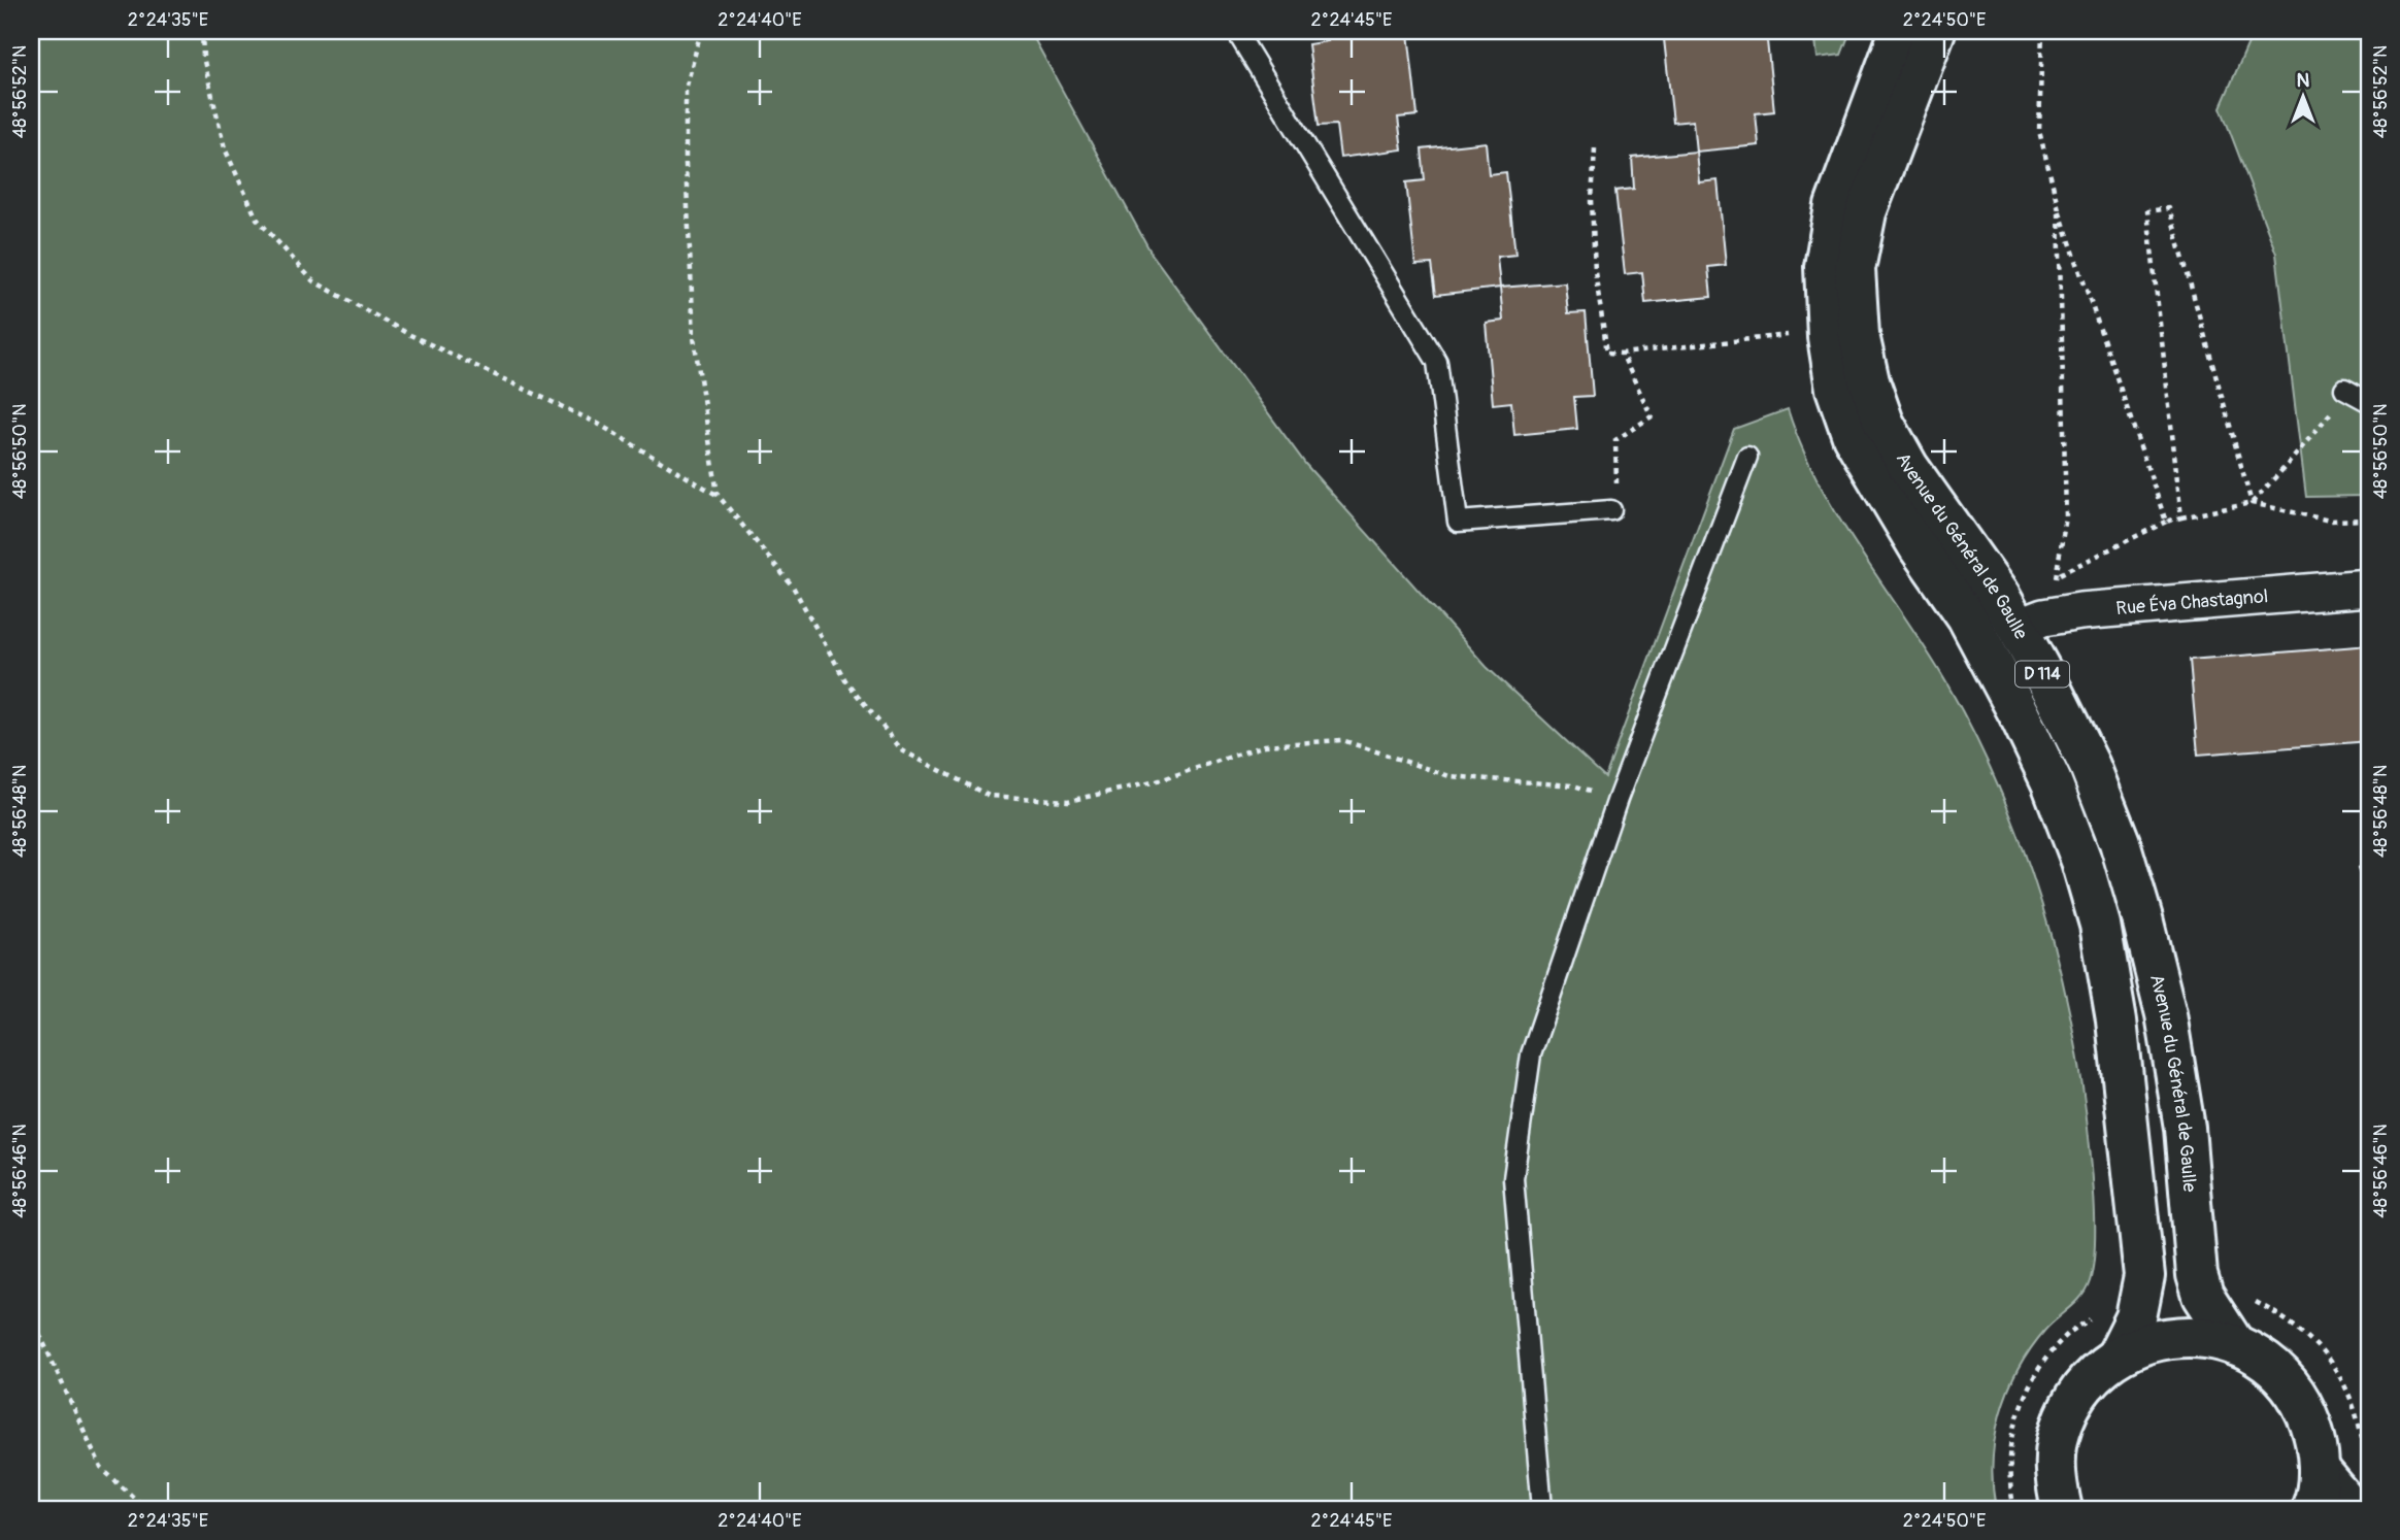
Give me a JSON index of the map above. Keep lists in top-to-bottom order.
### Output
{
  "streets": {
    "main road": ["Avenue du Général de Gaulle", "D 114"],
    "street": ["Rue Éva Chastagnol"]
  },
  "crossings": [
    ["Avenue du Général de Gaulle", "Rue Éva Chastagnol"]
  ],
  "north": "top",
  "coordinates": [
    "2°24'35\"E",
    "2°24'40\"E",
    "2°24'45\"E",
    "2°24'50\"E",
    "48°56'52\"N",
    "48°56'50\"N",
    "48°56'48\"N",
    "48°56'46\"N"
  ]
}
